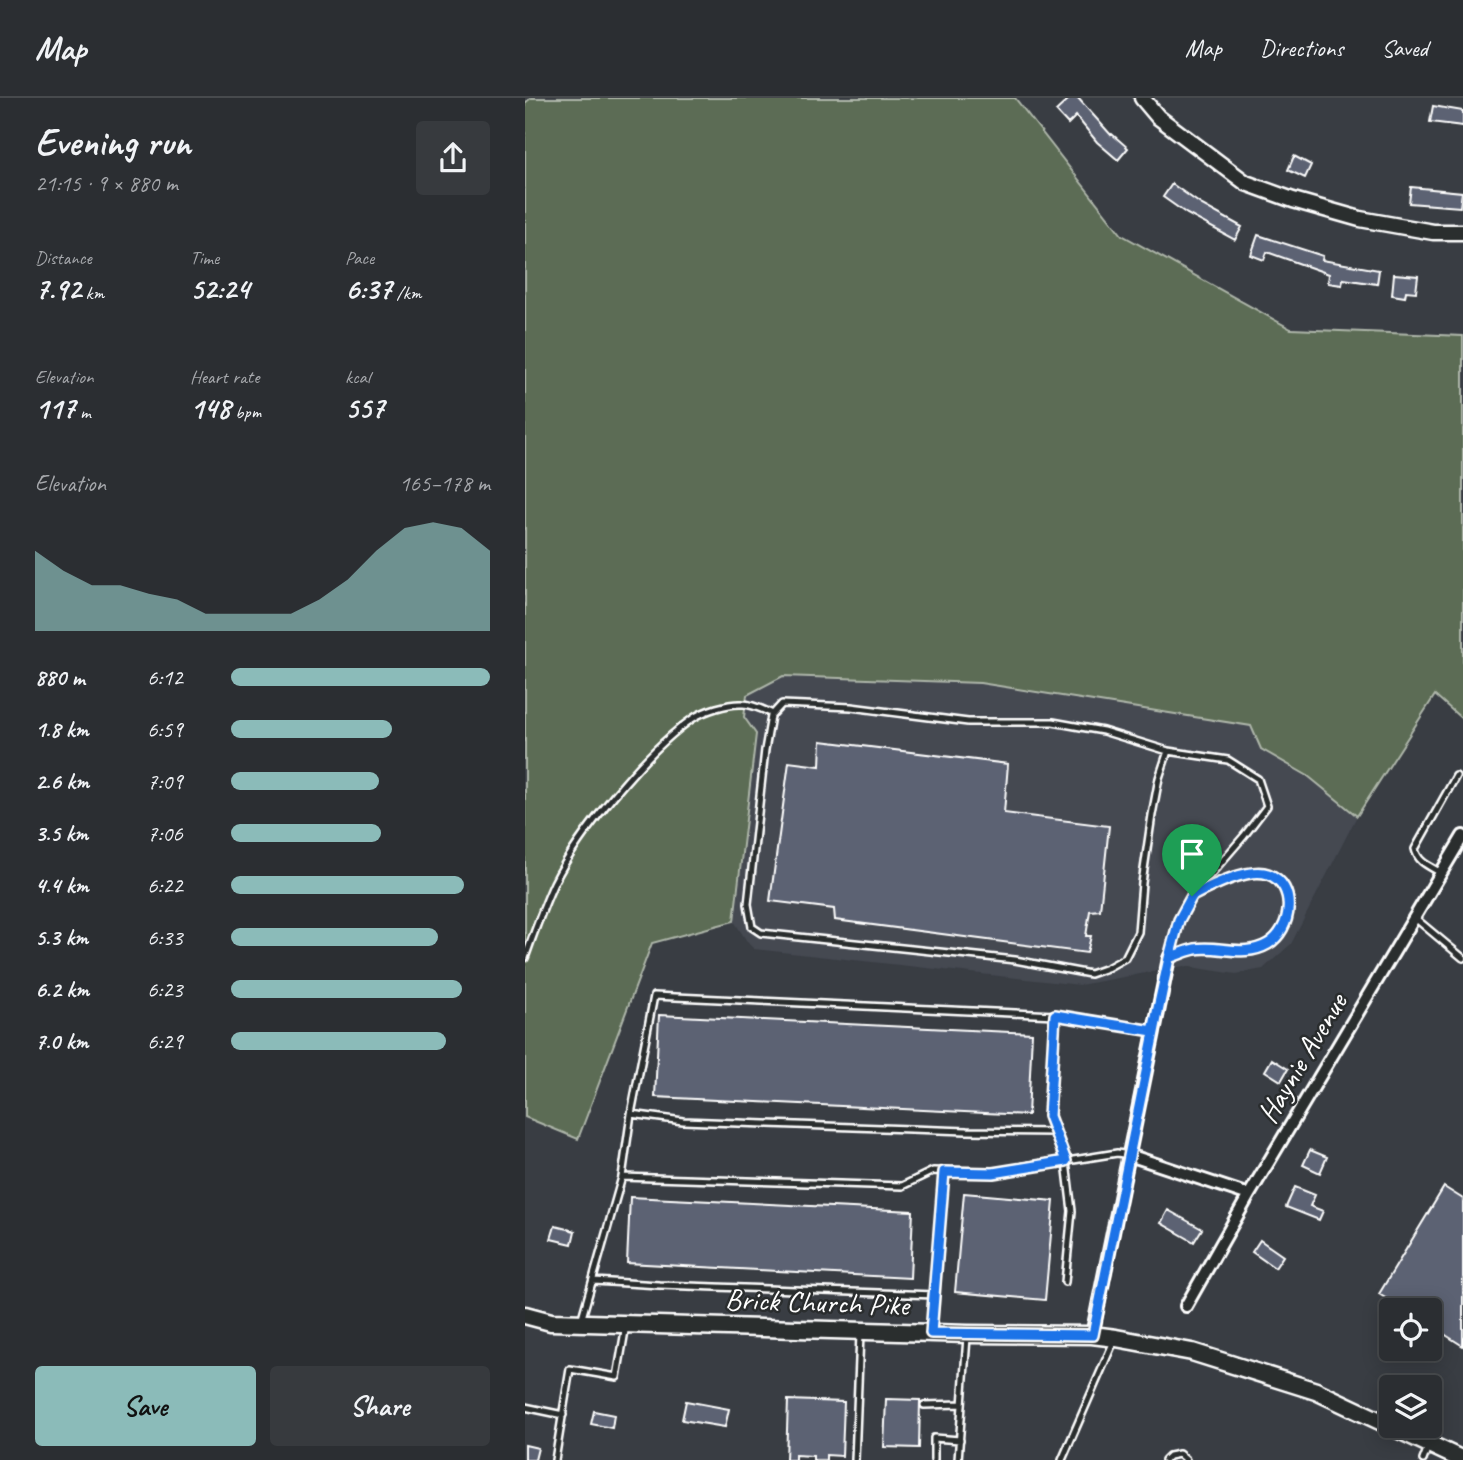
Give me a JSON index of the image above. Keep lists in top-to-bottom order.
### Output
{
  "streets": {
    "main road": ["Brick Church Pike"],
    "street": ["Haynie Avenue"]
  },
  "page": {
    "header": "Map",
    "nav": ["Map", "Directions", "Saved"],
    "heading": ["Evening run", "21:15 · 9 × 880 m"],
    "stats": [
      ["Distance", "7.92 km"],
      ["Time", "52:24"],
      ["Pace", "6:37 /km"],
      ["Elevation", "117 m"],
      ["Heart rate", "148 bpm"],
      ["kcal", "557"]
    ],
    "chart": ["Elevation", "165–178 m"],
    "list": [
      {
        "name": "880 m",
        "note": "6:12"
      },
      {
        "name": "1.8 km",
        "note": "6:59"
      },
      {
        "name": "2.6 km",
        "note": "7:09"
      },
      {
        "name": "3.5 km",
        "note": "7:06"
      },
      {
        "name": "4.4 km",
        "note": "6:22"
      },
      {
        "name": "5.3 km",
        "note": "6:33"
      },
      {
        "name": "6.2 km",
        "note": "6:23"
      },
      {
        "name": "7.0 km",
        "note": "6:29"
      }
    ],
    "buttons": ["Save", "Share"]
  }
}
